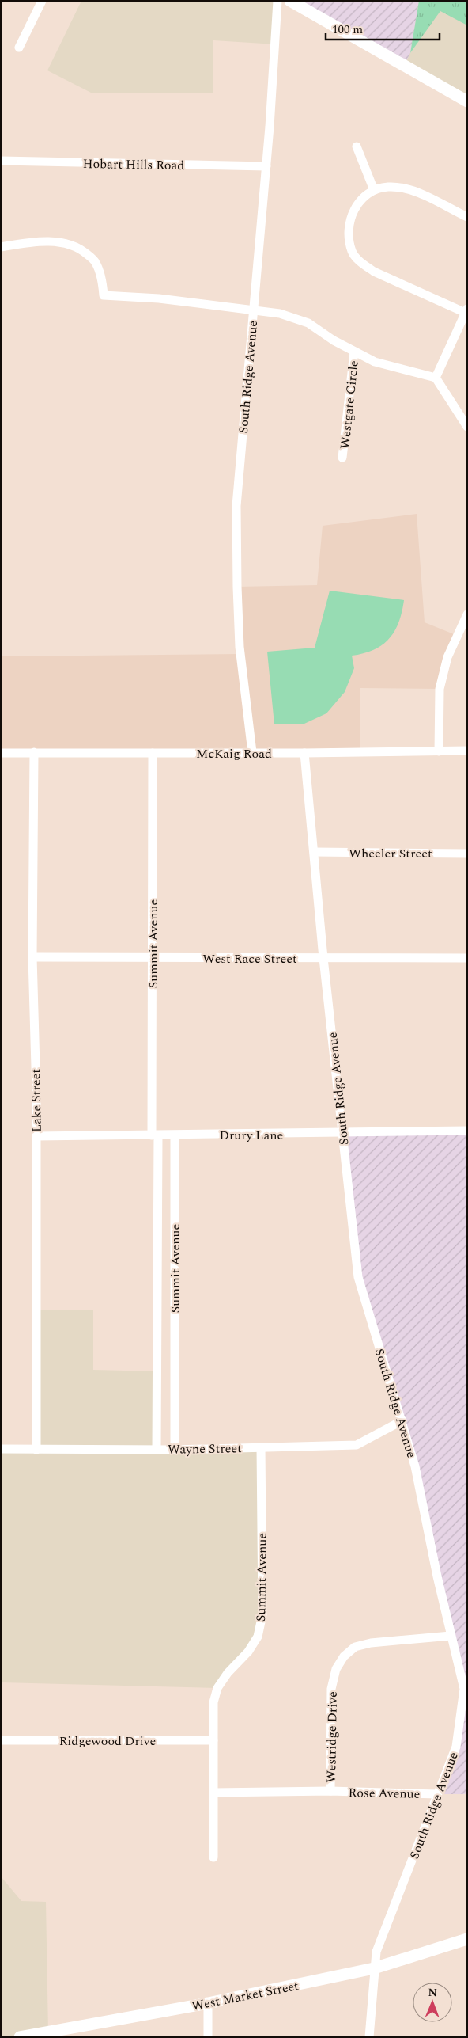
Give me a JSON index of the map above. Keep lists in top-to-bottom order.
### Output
{
  "streets": {
    "main road": ["West Market Street"],
    "street": [
      "Hobart Hills Road",
      "South Ridge Avenue",
      "Westgate Circle",
      "McKaig Road",
      "Wheeler Street",
      "Summit Avenue",
      "West Race Street",
      "Lake Street",
      "Drury Lane",
      "Wayne Street",
      "Westridge Drive",
      "Ridgewood Drive",
      "Rose Avenue"
    ]
  },
  "crossings": [
    ["Hobart Hills Road", "South Ridge Avenue"],
    ["South Ridge Avenue", "McKaig Road"],
    ["South Ridge Avenue", "Wheeler Street"],
    ["South Ridge Avenue", "West Race Street"],
    ["South Ridge Avenue", "Drury Lane"],
    ["South Ridge Avenue", "Wayne Street"],
    ["South Ridge Avenue", "Westridge Drive"],
    ["South Ridge Avenue", "Rose Avenue"],
    ["South Ridge Avenue", "West Market Street"],
    ["McKaig Road", "Summit Avenue"],
    ["McKaig Road", "Lake Street"],
    ["Summit Avenue", "West Race Street"],
    ["Summit Avenue", "Drury Lane"],
    ["Summit Avenue", "Wayne Street"],
    ["Summit Avenue", "Westridge Drive"],
    ["Summit Avenue", "Ridgewood Drive"],
    ["West Race Street", "Lake Street"],
    ["Lake Street", "Drury Lane"],
    ["Lake Street", "Wayne Street"],
    ["Westridge Drive", "Rose Avenue"]
  ],
  "scale_bar": "100 m",
  "north": "top"
}
